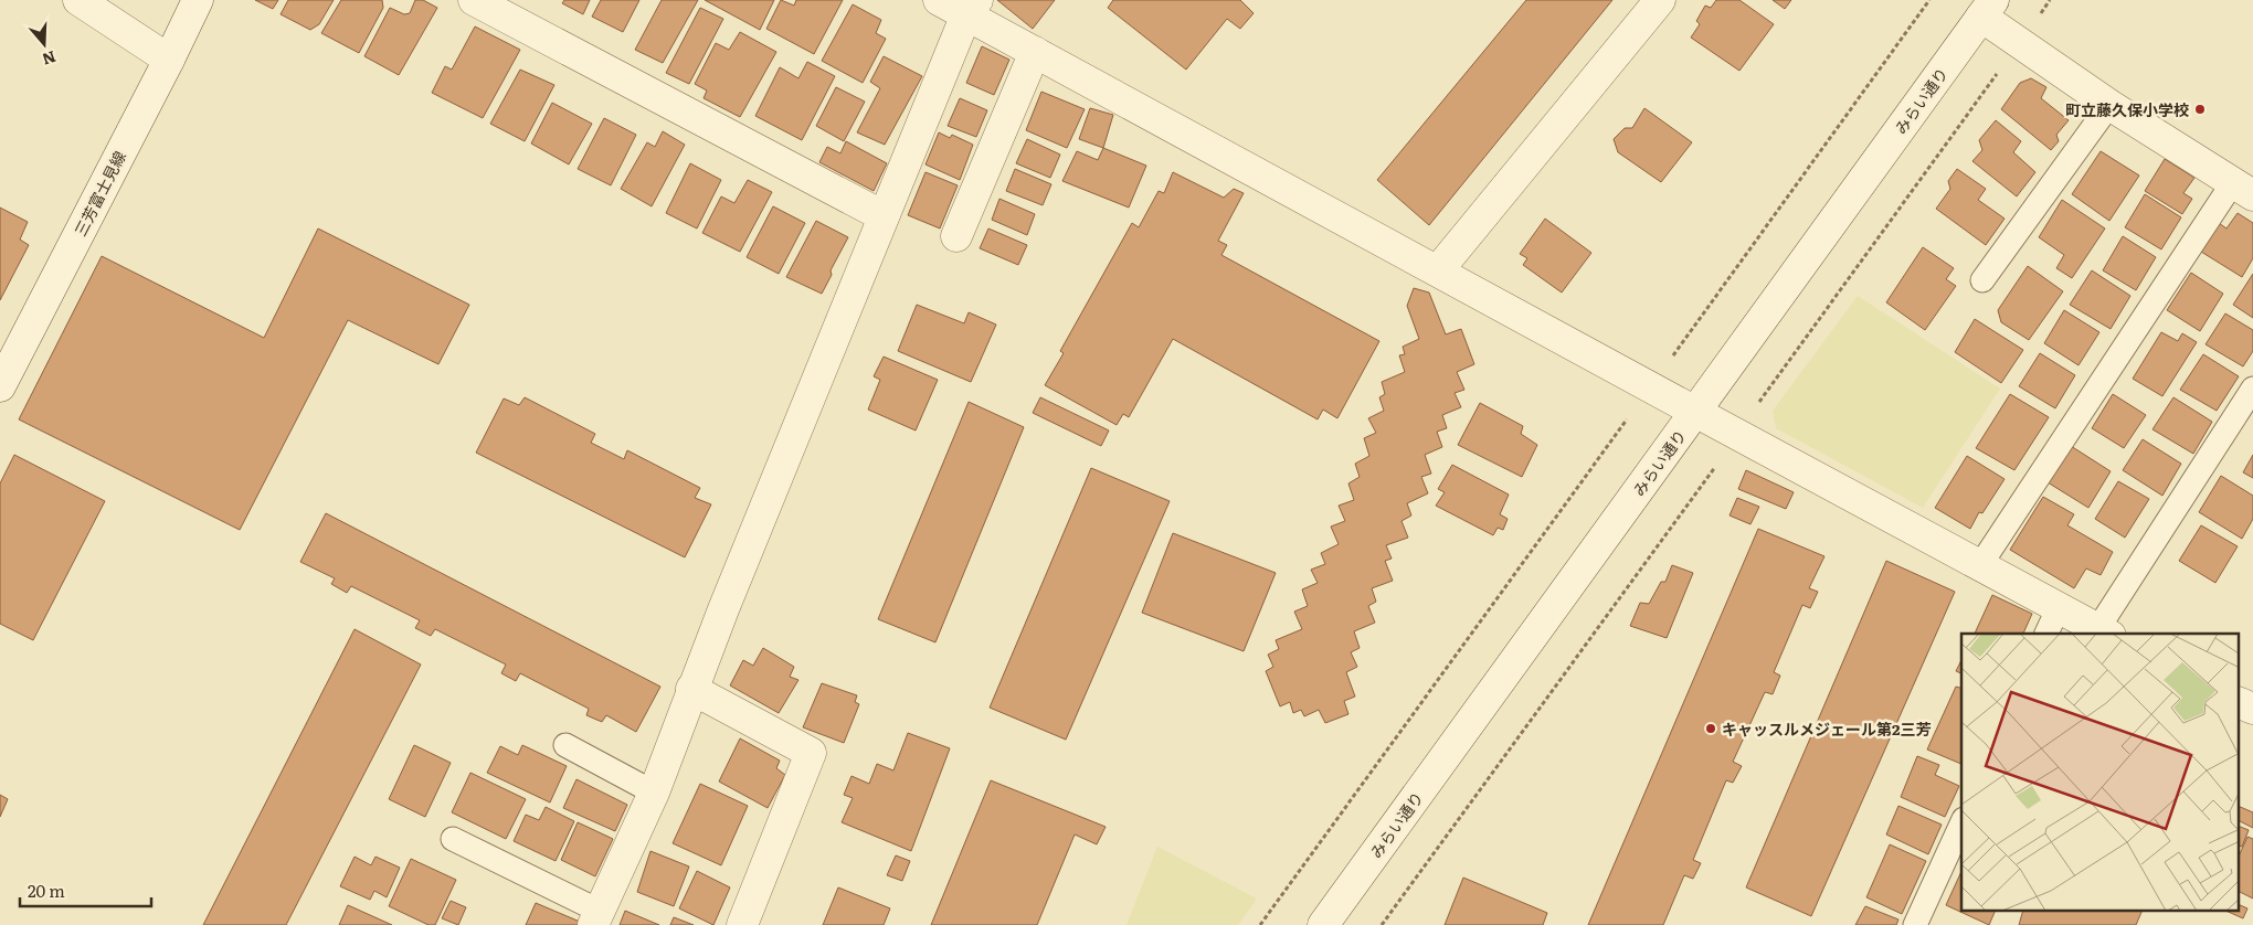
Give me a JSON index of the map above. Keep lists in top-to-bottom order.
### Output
{
  "streets": {
    "street": ["みらい通り", "三芳富士見線"]
  },
  "places": ["町立藤久保小学校", "キャッスルメジェール第2三芳"],
  "scale_bar": "20 m",
  "north": "bottom"
}
